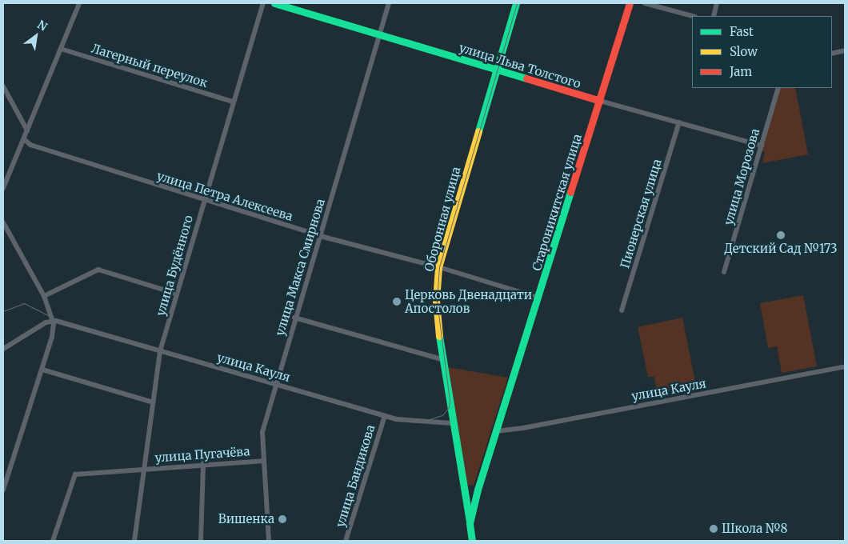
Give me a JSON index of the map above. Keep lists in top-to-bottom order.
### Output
{
  "streets": {
    "main road": ["улица Льва Толстого", "Староникитская улица", "Оборонная улица"],
    "street": [
      "Лагерный переулок",
      "улица Морозова",
      "улица Петра Алексеева",
      "Пионерская улица",
      "улица Будённого",
      "улица Макса Смирнова",
      "улица Кауля",
      "улица Пугачёва",
      "улица Бандикова"
    ]
  },
  "crossings": [
    ["Лагерный переулок", "улица Будённого"],
    ["улица Льва Толстого", "улица Морозова"],
    ["улица Льва Толстого", "Староникитская улица"],
    ["улица Льва Толстого", "Пионерская улица"],
    ["улица Льва Толстого", "Оборонная улица"],
    ["улица Льва Толстого", "улица Макса Смирнова"],
    ["улица Петра Алексеева", "Староникитская улица"],
    ["улица Петра Алексеева", "Оборонная улица"],
    ["улица Петра Алексеева", "улица Будённого"],
    ["улица Петра Алексеева", "улица Макса Смирнова"],
    ["Староникитская улица", "Оборонная улица"],
    ["Староникитская улица", "улица Кауля"],
    ["Оборонная улица", "улица Кауля"],
    ["улица Будённого", "улица Кауля"],
    ["улица Будённого", "улица Пугачёва"],
    ["улица Макса Смирнова", "улица Кауля"],
    ["улица Макса Смирнова", "улица Пугачёва"],
    ["улица Кауля", "улица Бандикова"]
  ],
  "places": [
    "Детский Сад №173",
    "Церковь Двенадцати Апостолов",
    "Вишенка",
    "Школа №8"
  ],
  "legend": ["Fast", "Slow", "Jam"],
  "north": "top right"
}
